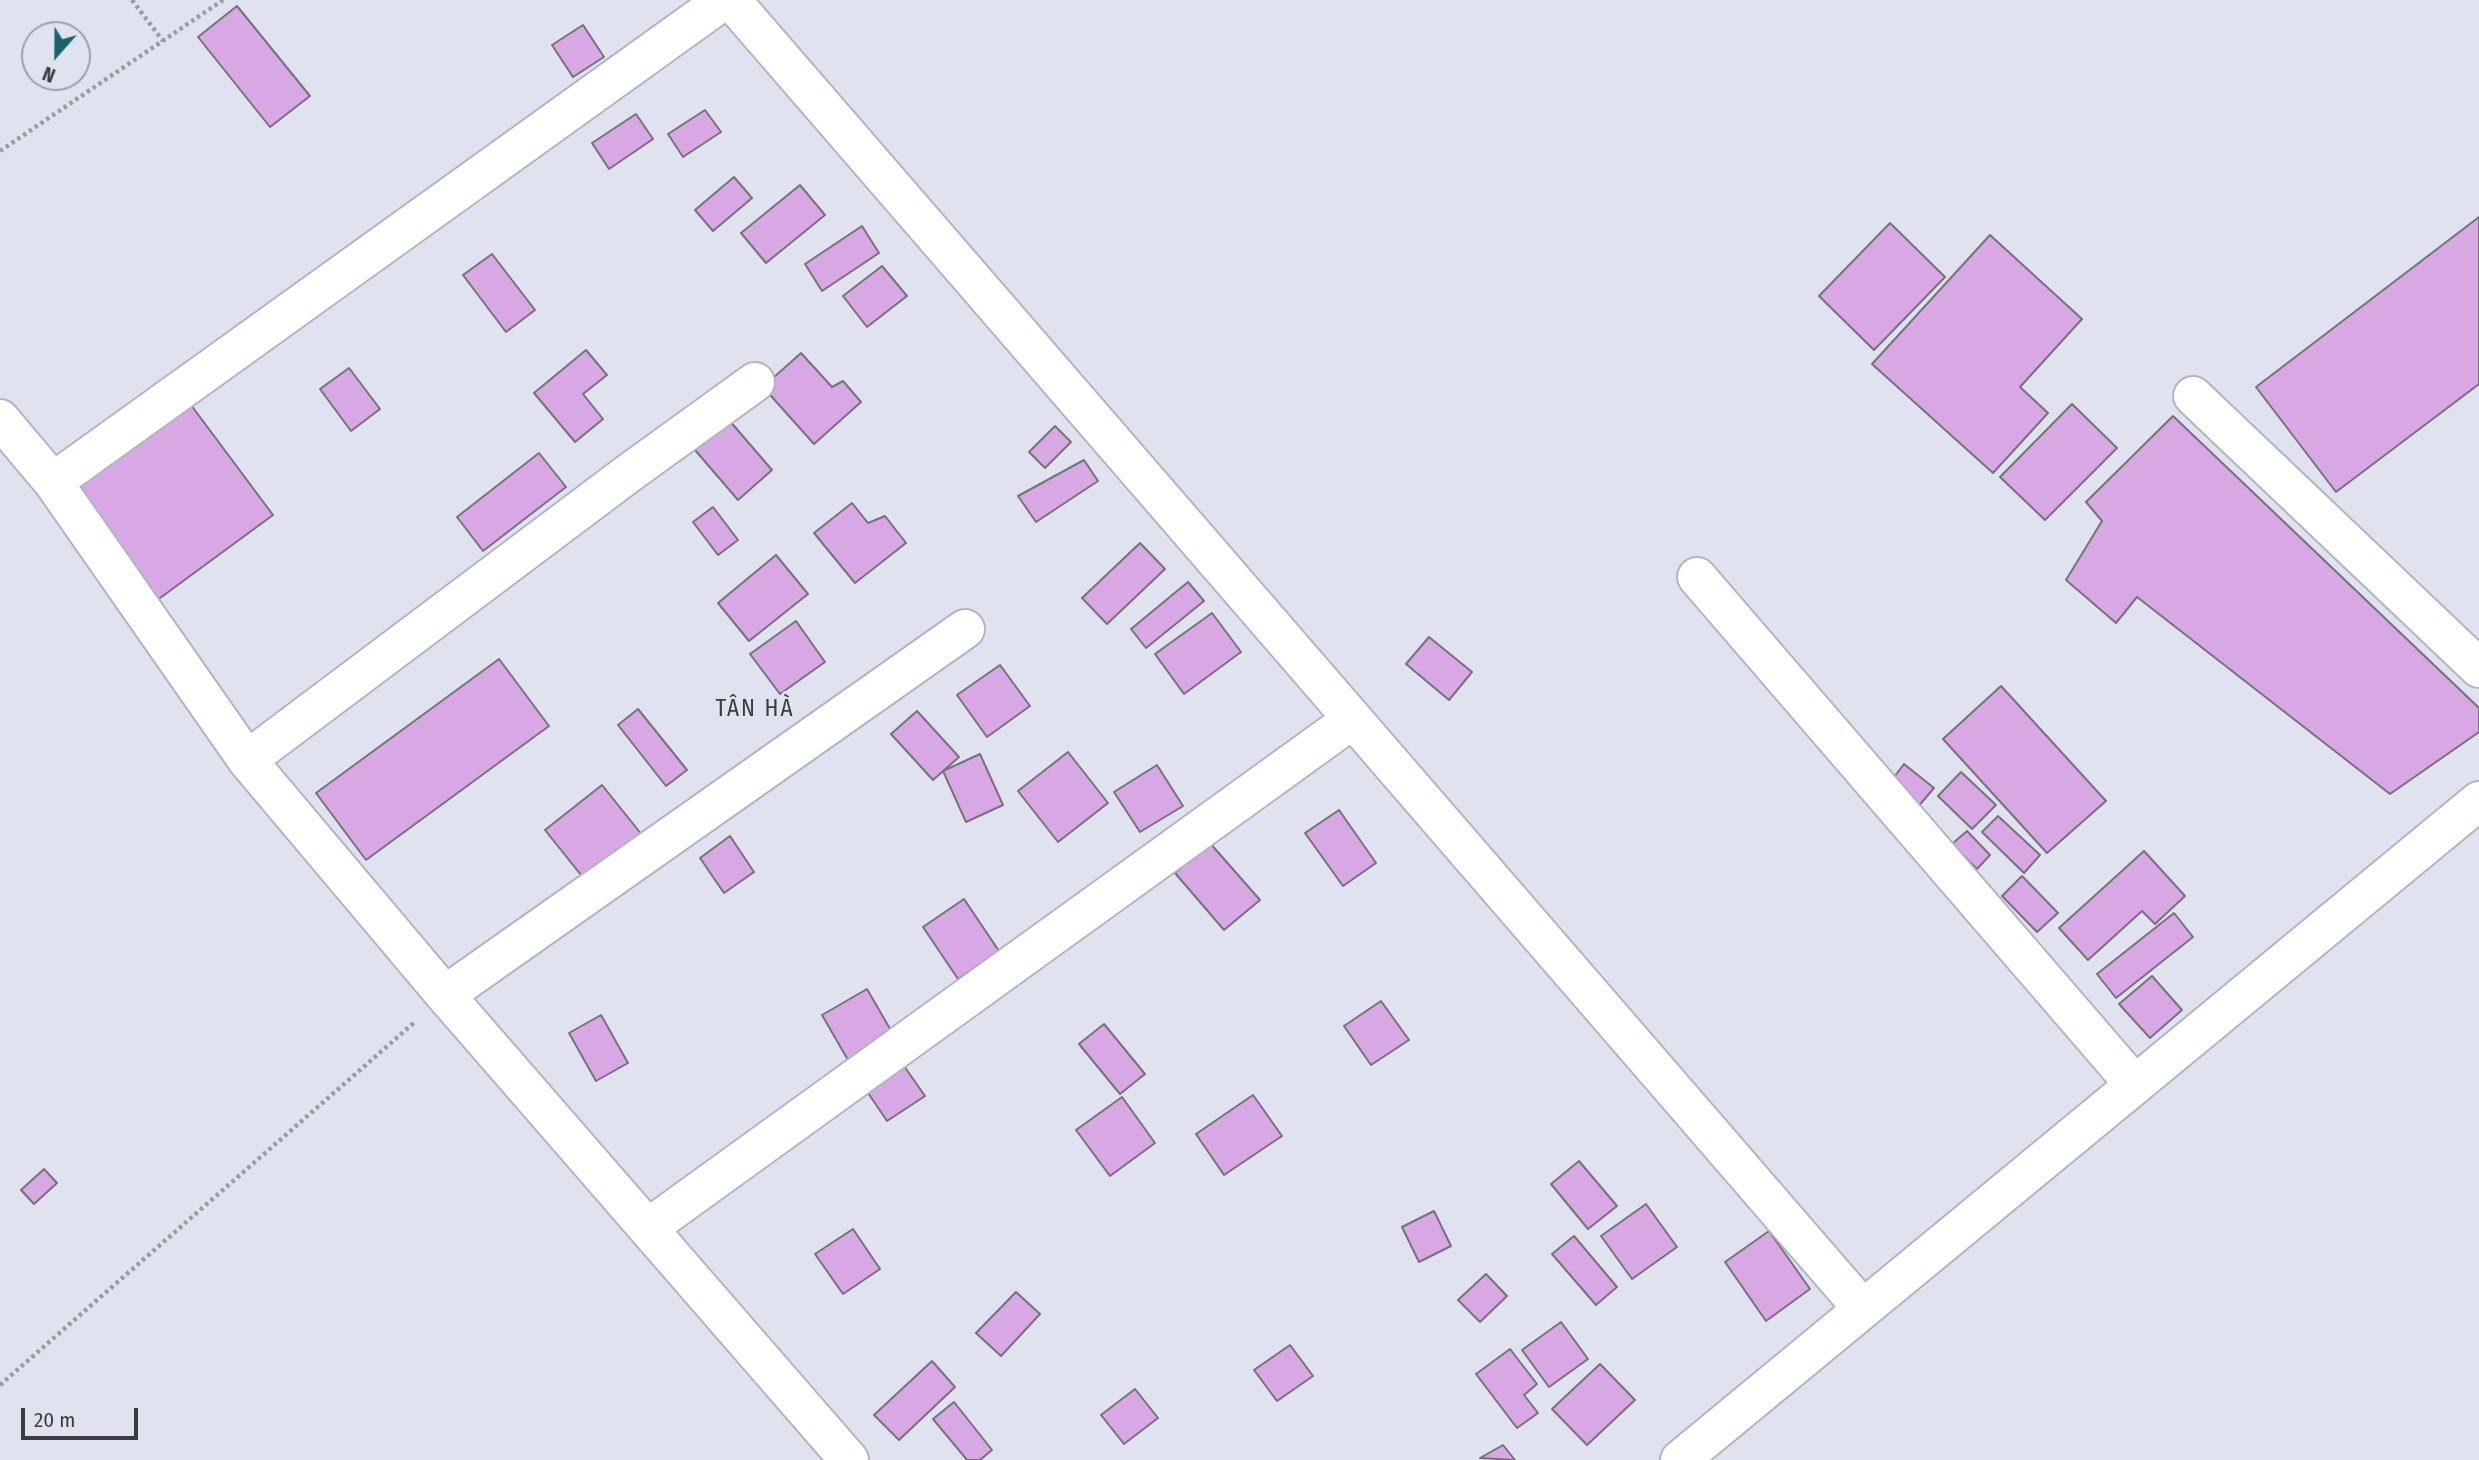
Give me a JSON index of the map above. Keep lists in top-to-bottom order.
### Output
{
  "districts": ["TÂN HÀ"],
  "scale_bar": "20 m",
  "north": "bottom"
}
